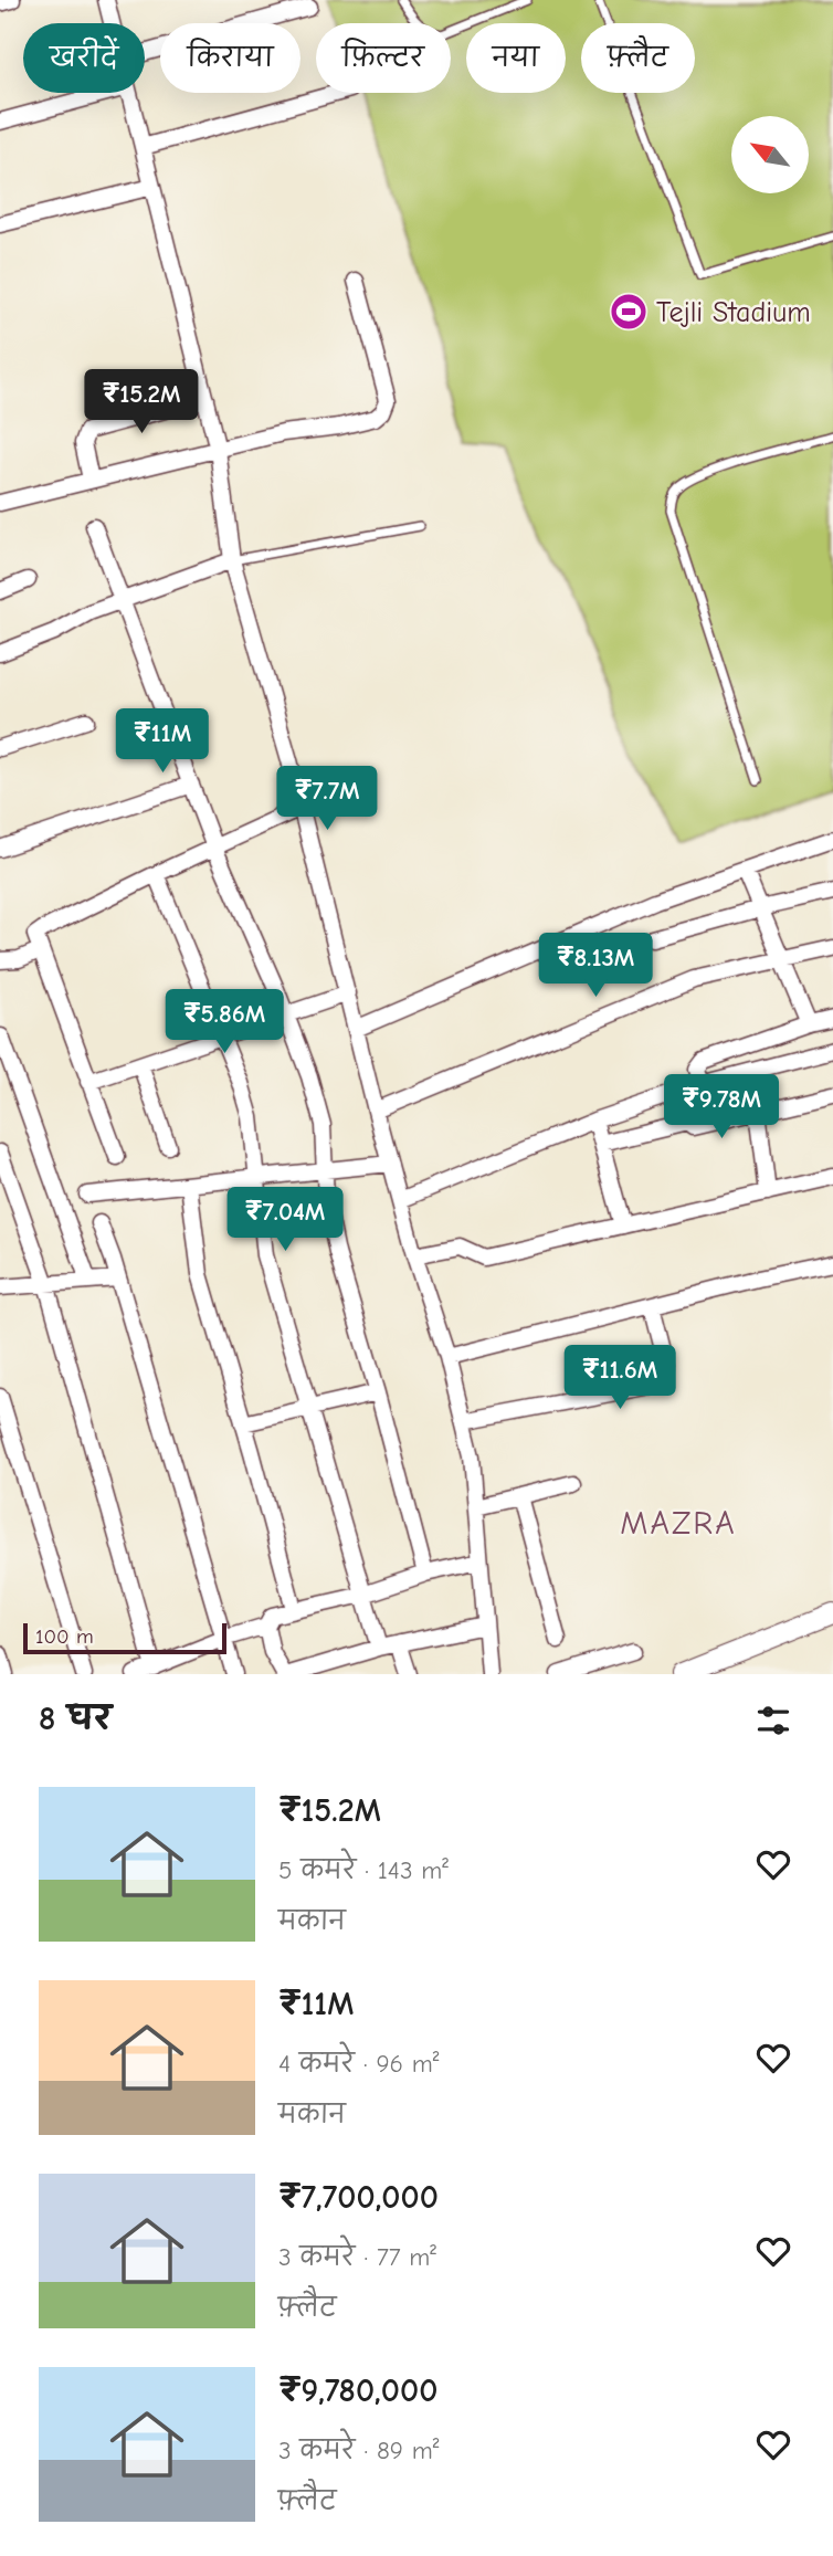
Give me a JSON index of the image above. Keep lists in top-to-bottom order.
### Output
{
  "districts": ["MAZRA"],
  "places": {
    "sports": ["Tejli Stadium"]
  },
  "scale_bar": "100 m",
  "north": "top left",
  "page": {
    "chip": [
      "खरीदें",
      "किराया",
      "फ़िल्टर",
      "नया",
      "फ़्लैट"
    ],
    "price": [
      "₹15.2M",
      "₹11M",
      "₹7.7M",
      "₹8.13M",
      "₹5.86M",
      "₹9.78M",
      "₹7.04M",
      "₹11.6M"
    ],
    "scale": "100 m",
    "heading": "8 घर",
    "list": [
      {
        "name": "₹15.2M",
        "note": "5 कमरे · 143 m² · मकान"
      },
      {
        "name": "₹11M",
        "note": "4 कमरे · 96 m² · मकान"
      },
      {
        "name": "₹7,700,000",
        "note": "3 कमरे · 77 m² · फ़्लैट"
      },
      {
        "name": "₹9,780,000",
        "note": "3 कमरे · 89 m² · फ़्लैट"
      }
    ]
  }
}
